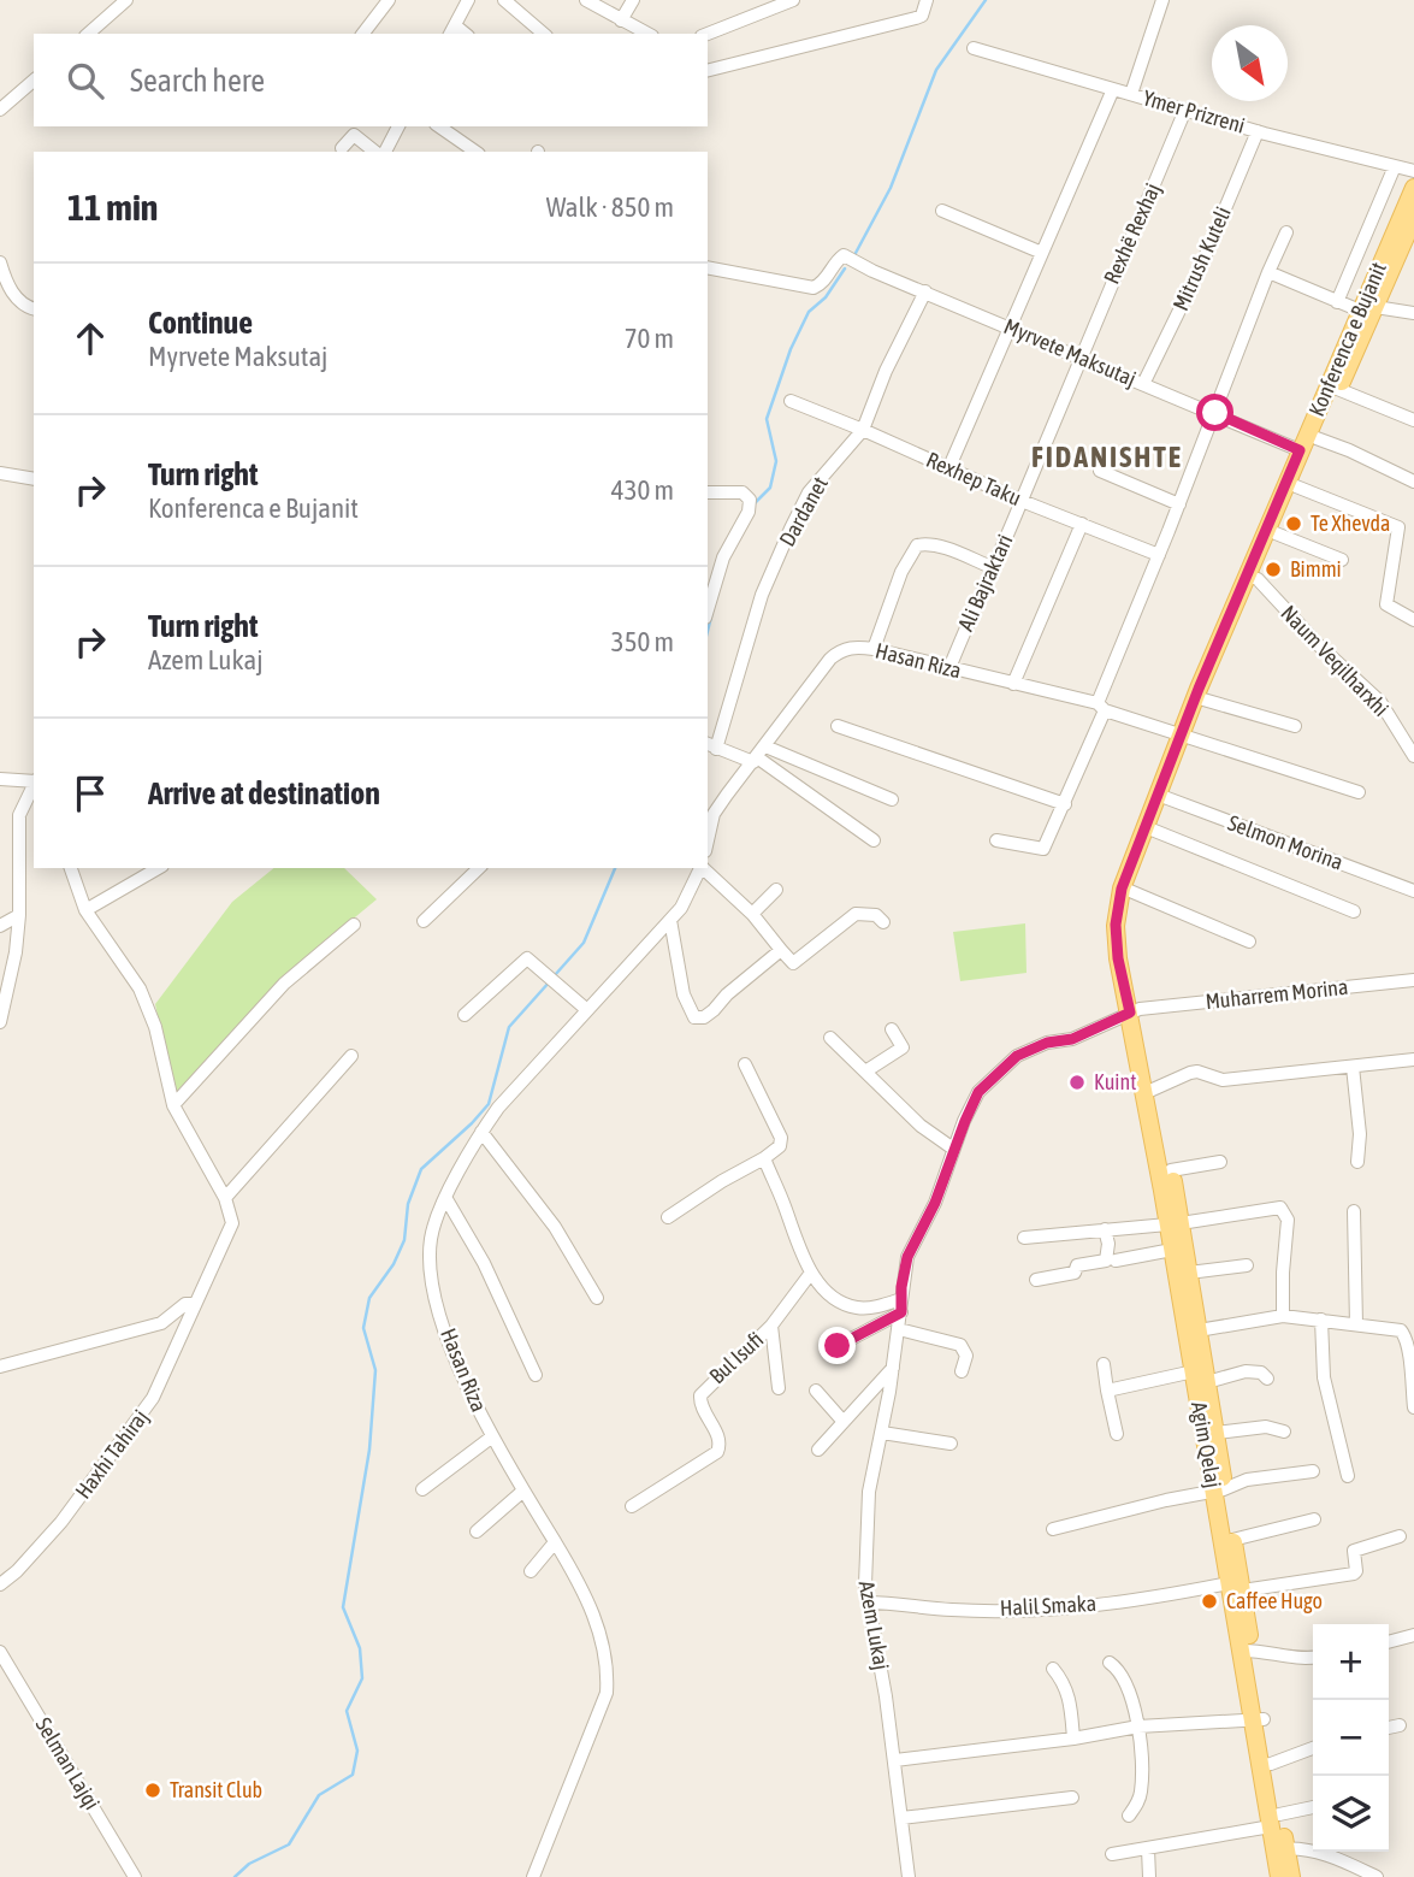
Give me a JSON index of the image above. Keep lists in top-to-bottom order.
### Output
{
  "streets": {
    "main road": ["Konferenca e Bujanit", "Agim Qelaj"],
    "street": [
      "Ymer Prizreni",
      "Rexhë Rexhaj",
      "Mitrush Kuteli",
      "Myrvete Maksutaj",
      "Rexhep Taku",
      "Dardanet",
      "Ali Bajraktari",
      "Hasan Riza",
      "Naum Veqilharxhi",
      "Selmon Morina",
      "Muharrem Morina",
      "Bul Isufi",
      "Haxhi Tahiraj",
      "Halil Smaka",
      "Azem Lukaj",
      "Selman Lajqi"
    ]
  },
  "crossings": [
    ["Ymer Prizreni", "Rexhë Rexhaj"],
    ["Ymer Prizreni", "Mitrush Kuteli"],
    ["Rexhë Rexhaj", "Myrvete Maksutaj"],
    ["Rexhë Rexhaj", "Ali Bajraktari"],
    ["Mitrush Kuteli", "Myrvete Maksutaj"],
    ["Konferenca e Bujanit", "Myrvete Maksutaj"],
    ["Konferenca e Bujanit", "Hasan Riza"],
    ["Konferenca e Bujanit", "Naum Veqilharxhi"],
    ["Konferenca e Bujanit", "Selmon Morina"],
    ["Konferenca e Bujanit", "Muharrem Morina"],
    ["Konferenca e Bujanit", "Agim Qelaj"],
    ["Konferenca e Bujanit", "Azem Lukaj"],
    ["Myrvete Maksutaj", "Dardanet"],
    ["Myrvete Maksutaj", "Ali Bajraktari"],
    ["Rexhep Taku", "Dardanet"],
    ["Rexhep Taku", "Ali Bajraktari"],
    ["Ali Bajraktari", "Hasan Riza"],
    ["Muharrem Morina", "Agim Qelaj"],
    ["Muharrem Morina", "Azem Lukaj"],
    ["Agim Qelaj", "Halil Smaka"],
    ["Agim Qelaj", "Azem Lukaj"],
    ["Halil Smaka", "Azem Lukaj"]
  ],
  "districts": ["FIDANISHTE"],
  "places": [
    "Te Xhevda",
    "Bimmi",
    "Kuint",
    "Caffee Hugo",
    "Transit Club"
  ],
  "north": "bottom right",
  "page": {
    "search": "Search here",
    "heading": ["11 min", "Walk · 850 m"],
    "list": [
      ["Continue", "Myrvete Maksutaj", "70 m"],
      ["Turn right", "Konferenca e Bujanit", "430 m"],
      ["Turn right", "Azem Lukaj", "350 m"],
      "Arrive at destination"
    ],
    "map_buttons": ["+", "−"]
  }
}
